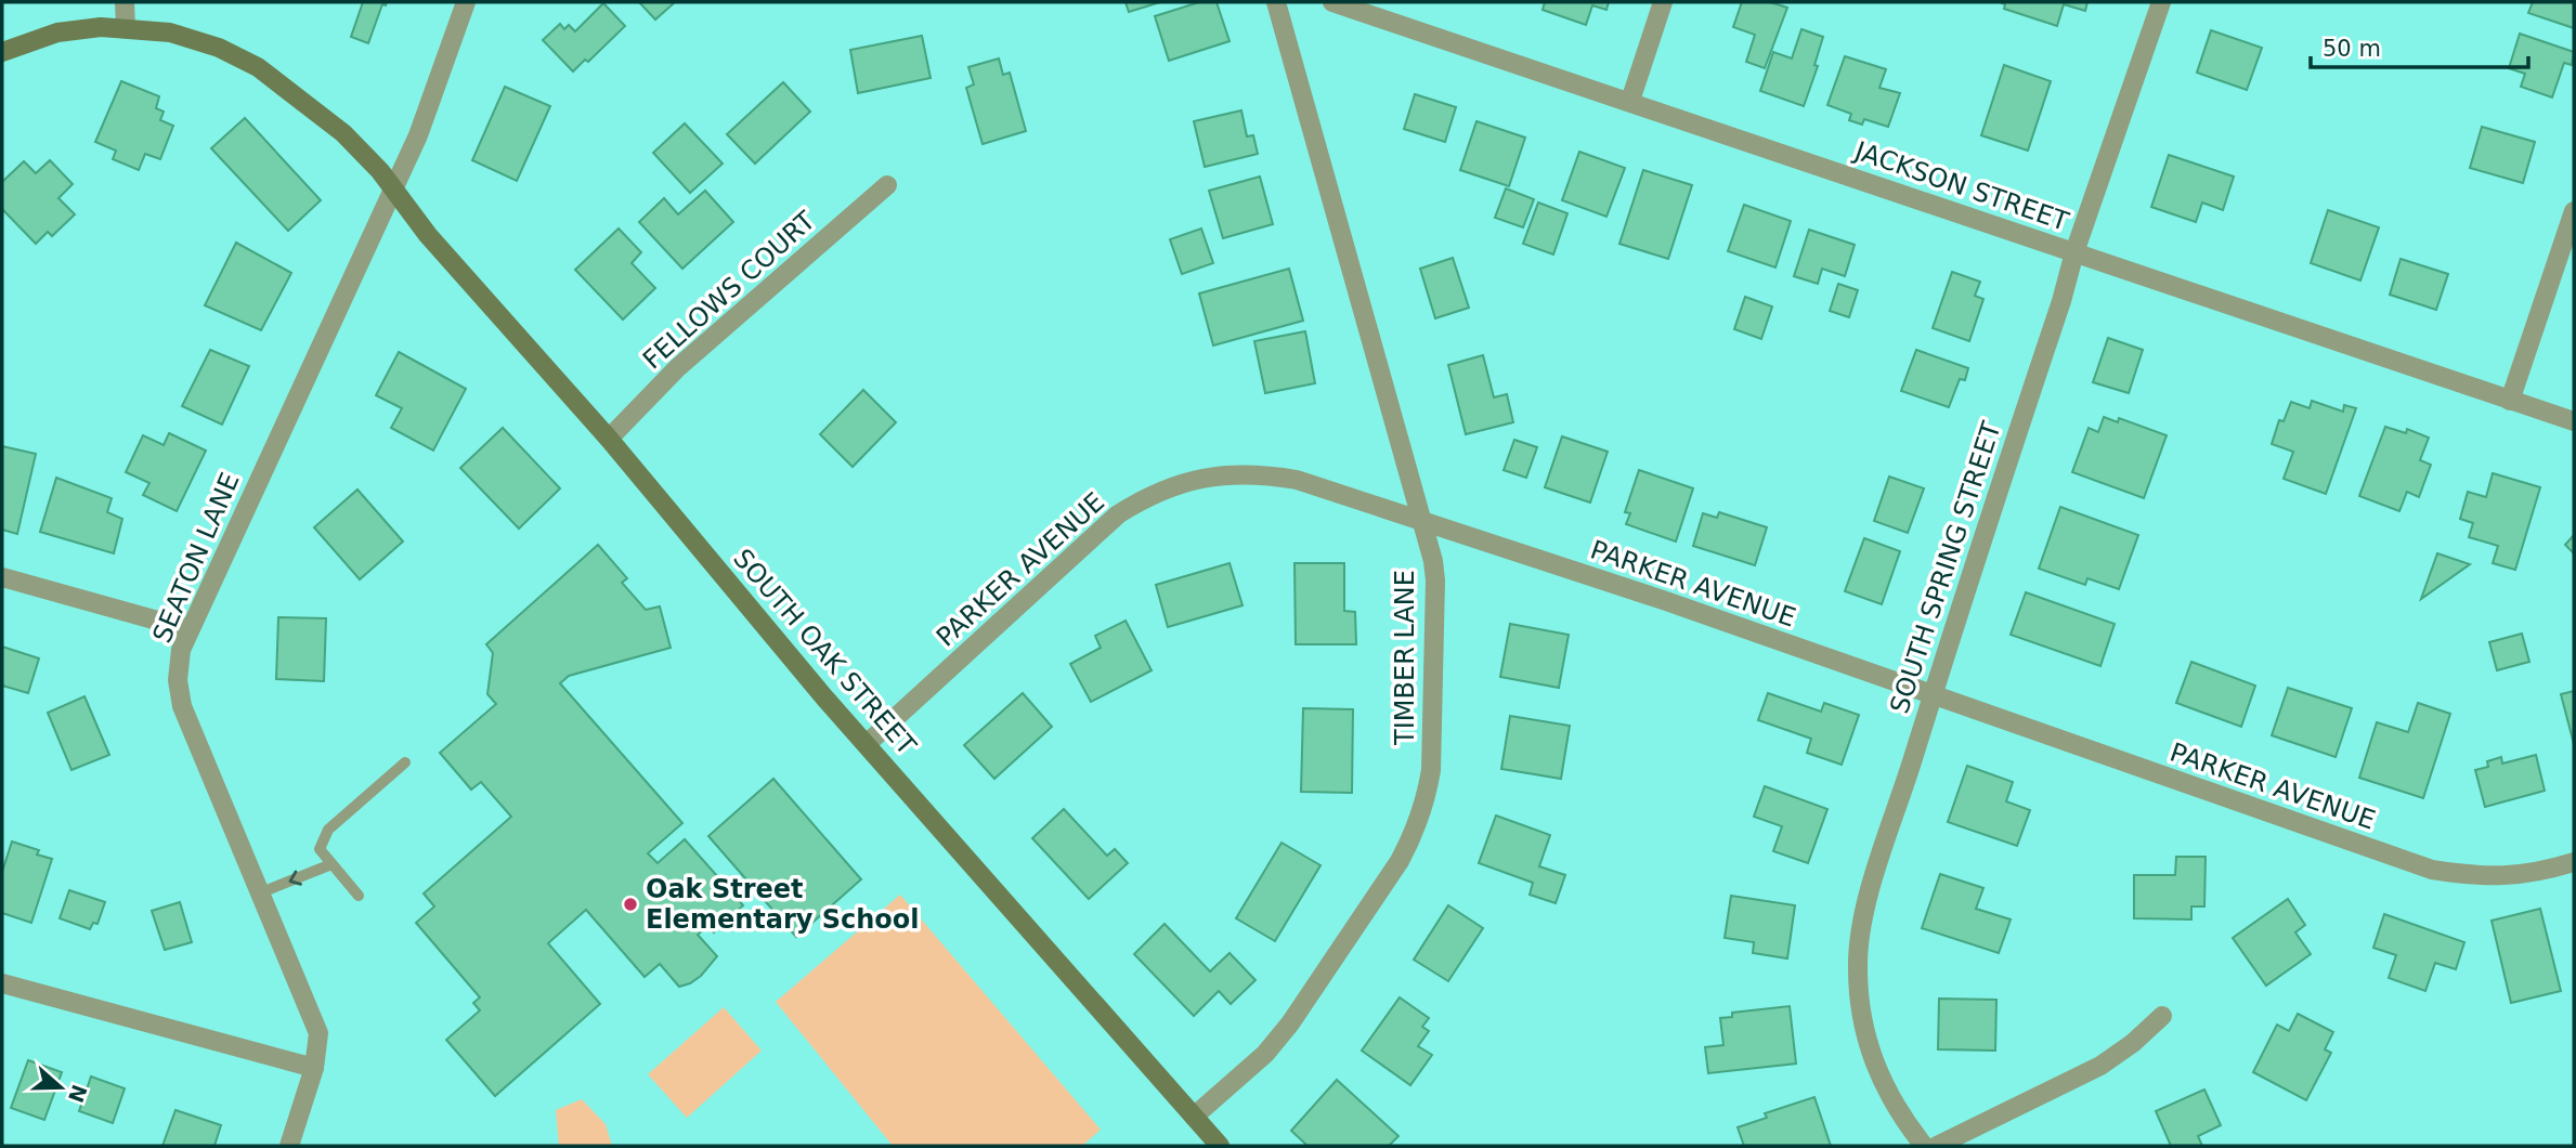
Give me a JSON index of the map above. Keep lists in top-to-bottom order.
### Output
{
  "streets": {
    "street": [
      "JACKSON STREET",
      "FELLOWS COURT",
      "SEATON LANE",
      "SOUTH SPRING STREET",
      "PARKER AVENUE",
      "SOUTH OAK STREET",
      "TIMBER LANE"
    ]
  },
  "crossings": [
    ["JACKSON STREET", "SOUTH SPRING STREET"],
    ["FELLOWS COURT", "SOUTH OAK STREET"],
    ["SEATON LANE", "SOUTH OAK STREET"],
    ["SOUTH SPRING STREET", "PARKER AVENUE"],
    ["PARKER AVENUE", "SOUTH OAK STREET"],
    ["PARKER AVENUE", "TIMBER LANE"],
    ["SOUTH OAK STREET", "TIMBER LANE"]
  ],
  "places": ["Oak Street Elementary School"],
  "scale_bar": "50 m",
  "north": "right"
}
